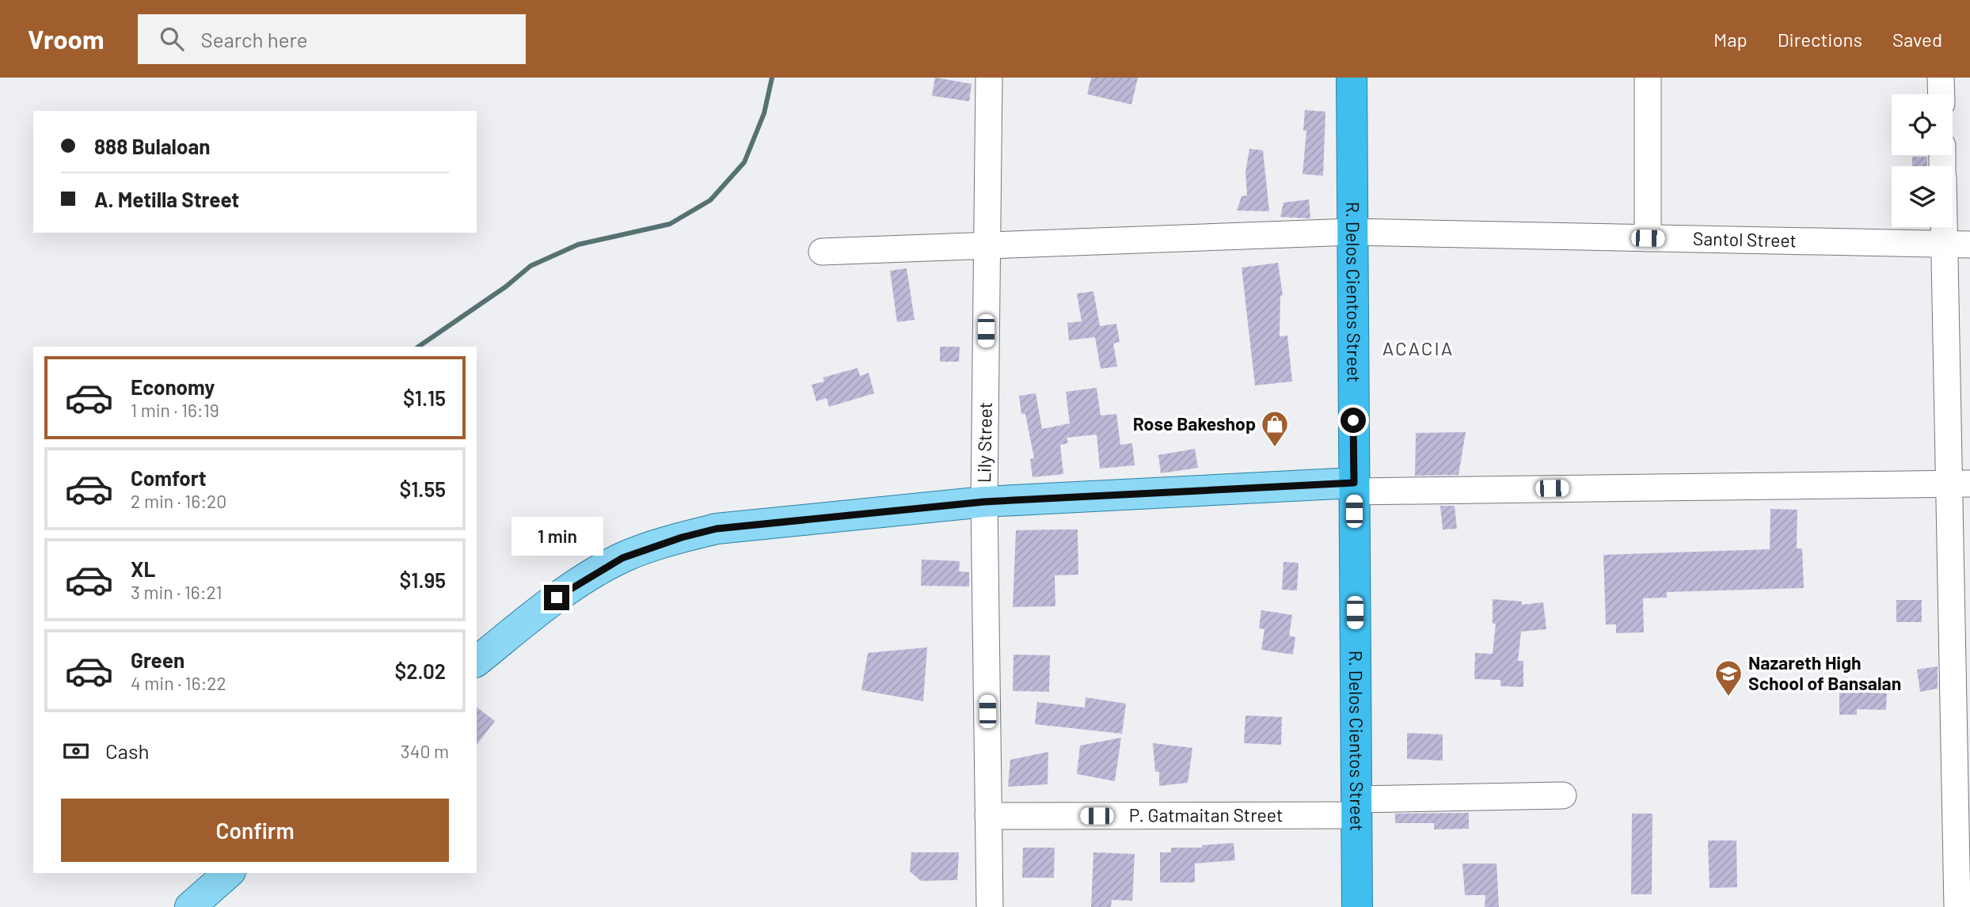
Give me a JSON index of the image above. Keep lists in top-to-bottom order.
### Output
{
  "streets": {
    "highway": ["R. Delos Cientos Street"],
    "street": ["Santol Street", "Lily Street", "P. Gatmaitan Street"]
  },
  "crossings": [
    ["Santol Street", "R. Delos Cientos Street"],
    ["Santol Street", "Lily Street"],
    ["R. Delos Cientos Street", "P. Gatmaitan Street"],
    ["Lily Street", "P. Gatmaitan Street"]
  ],
  "districts": ["ACACIA"],
  "places": {
    "shop": ["Rose Bakeshop"],
    "school or university": ["Nazareth High School of Bansalan"]
  },
  "page": {
    "header": "Vroom",
    "search": "Search here",
    "nav": ["Map", "Directions", "Saved"],
    "banner": ["888 Bulaloan", "A. Metilla Street"],
    "list": [
      {
        "name": "Economy",
        "note": "1 min · 16:19",
        "value": "$1.15"
      },
      {
        "name": "Comfort",
        "note": "2 min · 16:20",
        "value": "$1.55"
      },
      {
        "name": "XL",
        "note": "3 min · 16:21",
        "value": "$1.95"
      },
      {
        "name": "Green",
        "note": "4 min · 16:22",
        "value": "$2.02"
      }
    ],
    "bubble": "1 min",
    "pay": ["Cash", "340 m"],
    "buttons": "Confirm"
  }
}
